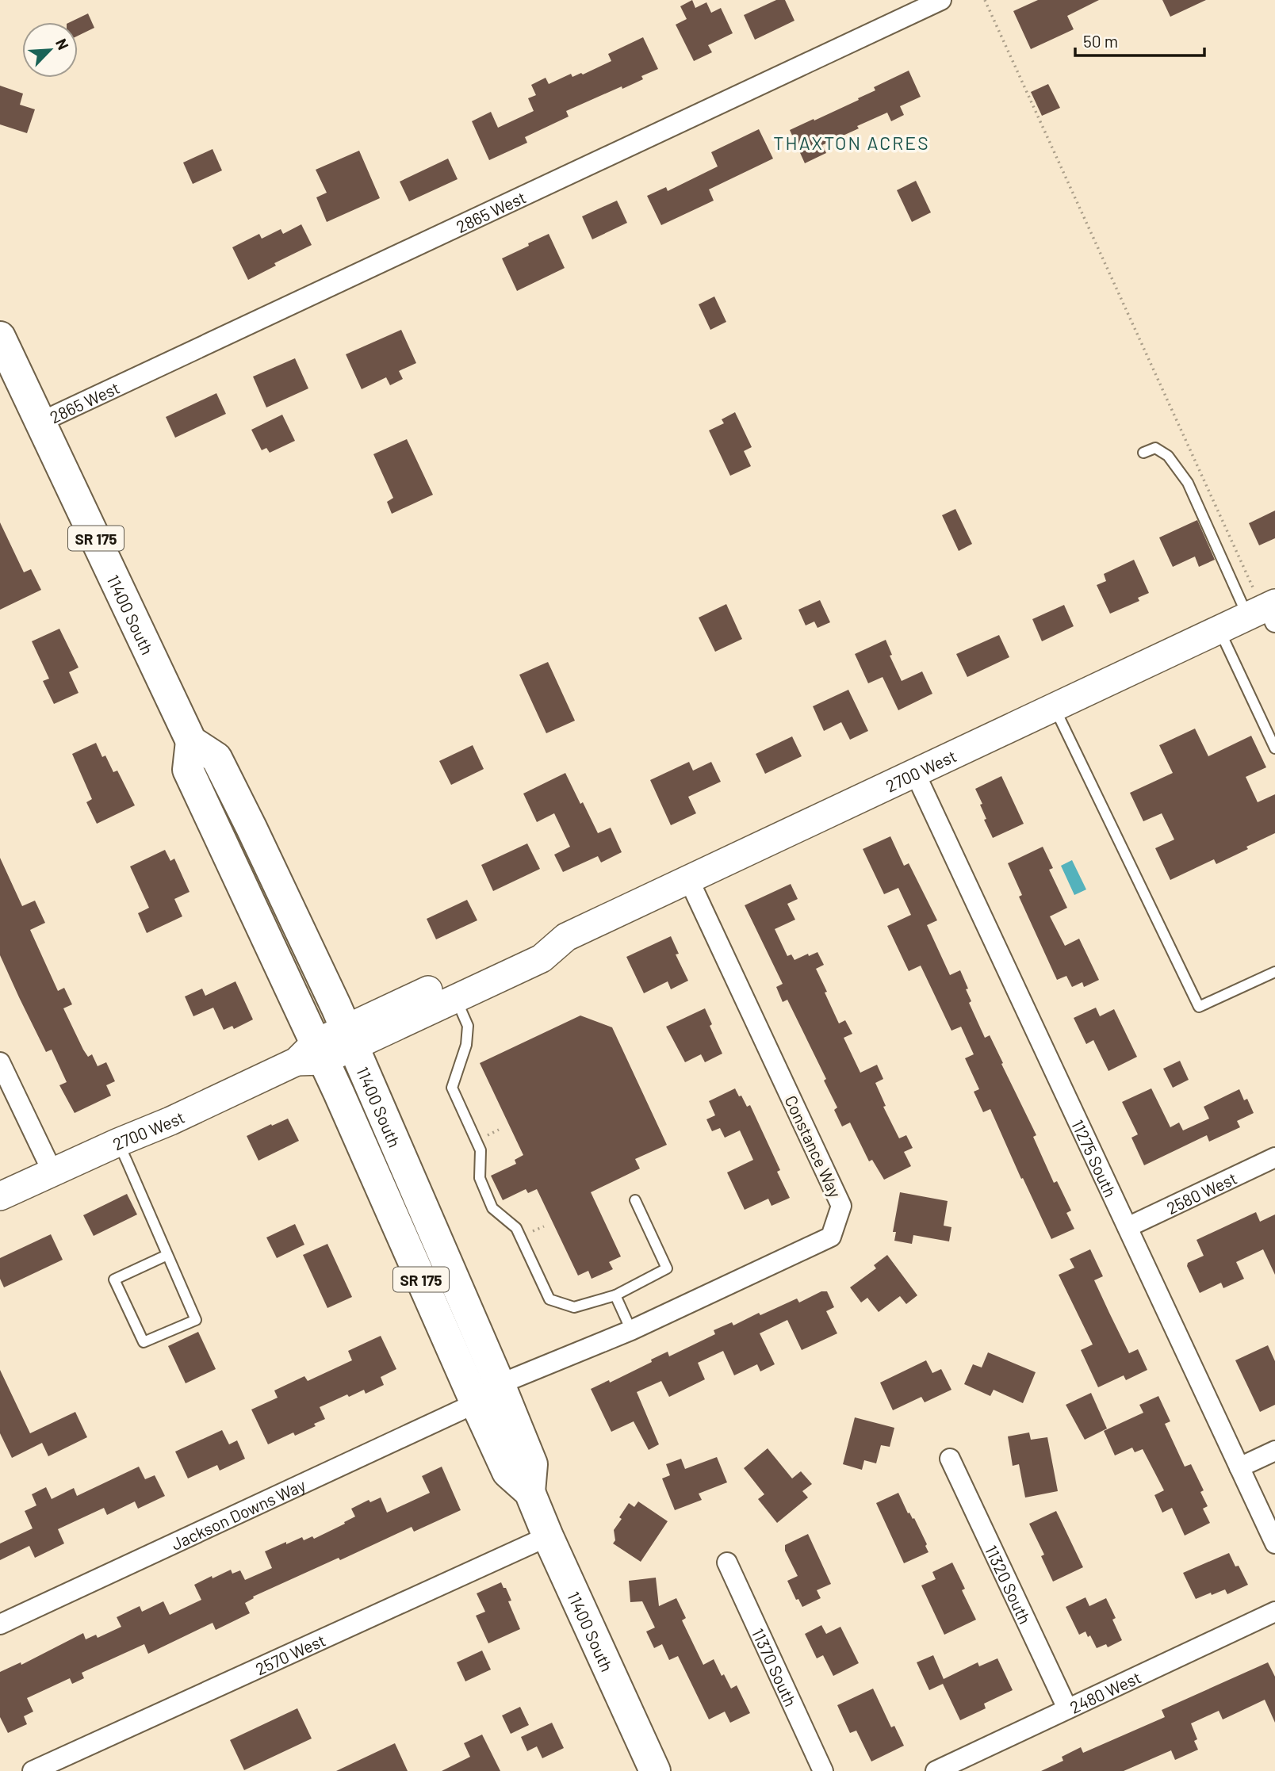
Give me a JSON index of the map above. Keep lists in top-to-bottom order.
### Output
{
  "streets": {
    "main road": ["SR 175", "11400 South", "2700 West"],
    "street": [
      "2865 West",
      "Constance Way",
      "11275 South",
      "2580 West",
      "Jackson Downs Way",
      "11320 South",
      "2570 West",
      "11370 South",
      "2480 West"
    ]
  },
  "crossings": [
    ["2865 West", "11400 South"],
    ["11400 South", "2700 West"],
    ["11400 South", "Constance Way"],
    ["11400 South", "Jackson Downs Way"],
    ["11400 South", "2570 West"],
    ["2700 West", "Constance Way"],
    ["2700 West", "11275 South"],
    ["11275 South", "2580 West"],
    ["11320 South", "2480 West"]
  ],
  "districts": ["THAXTON ACRES"],
  "scale_bar": "50 m",
  "north": "top right"
}
